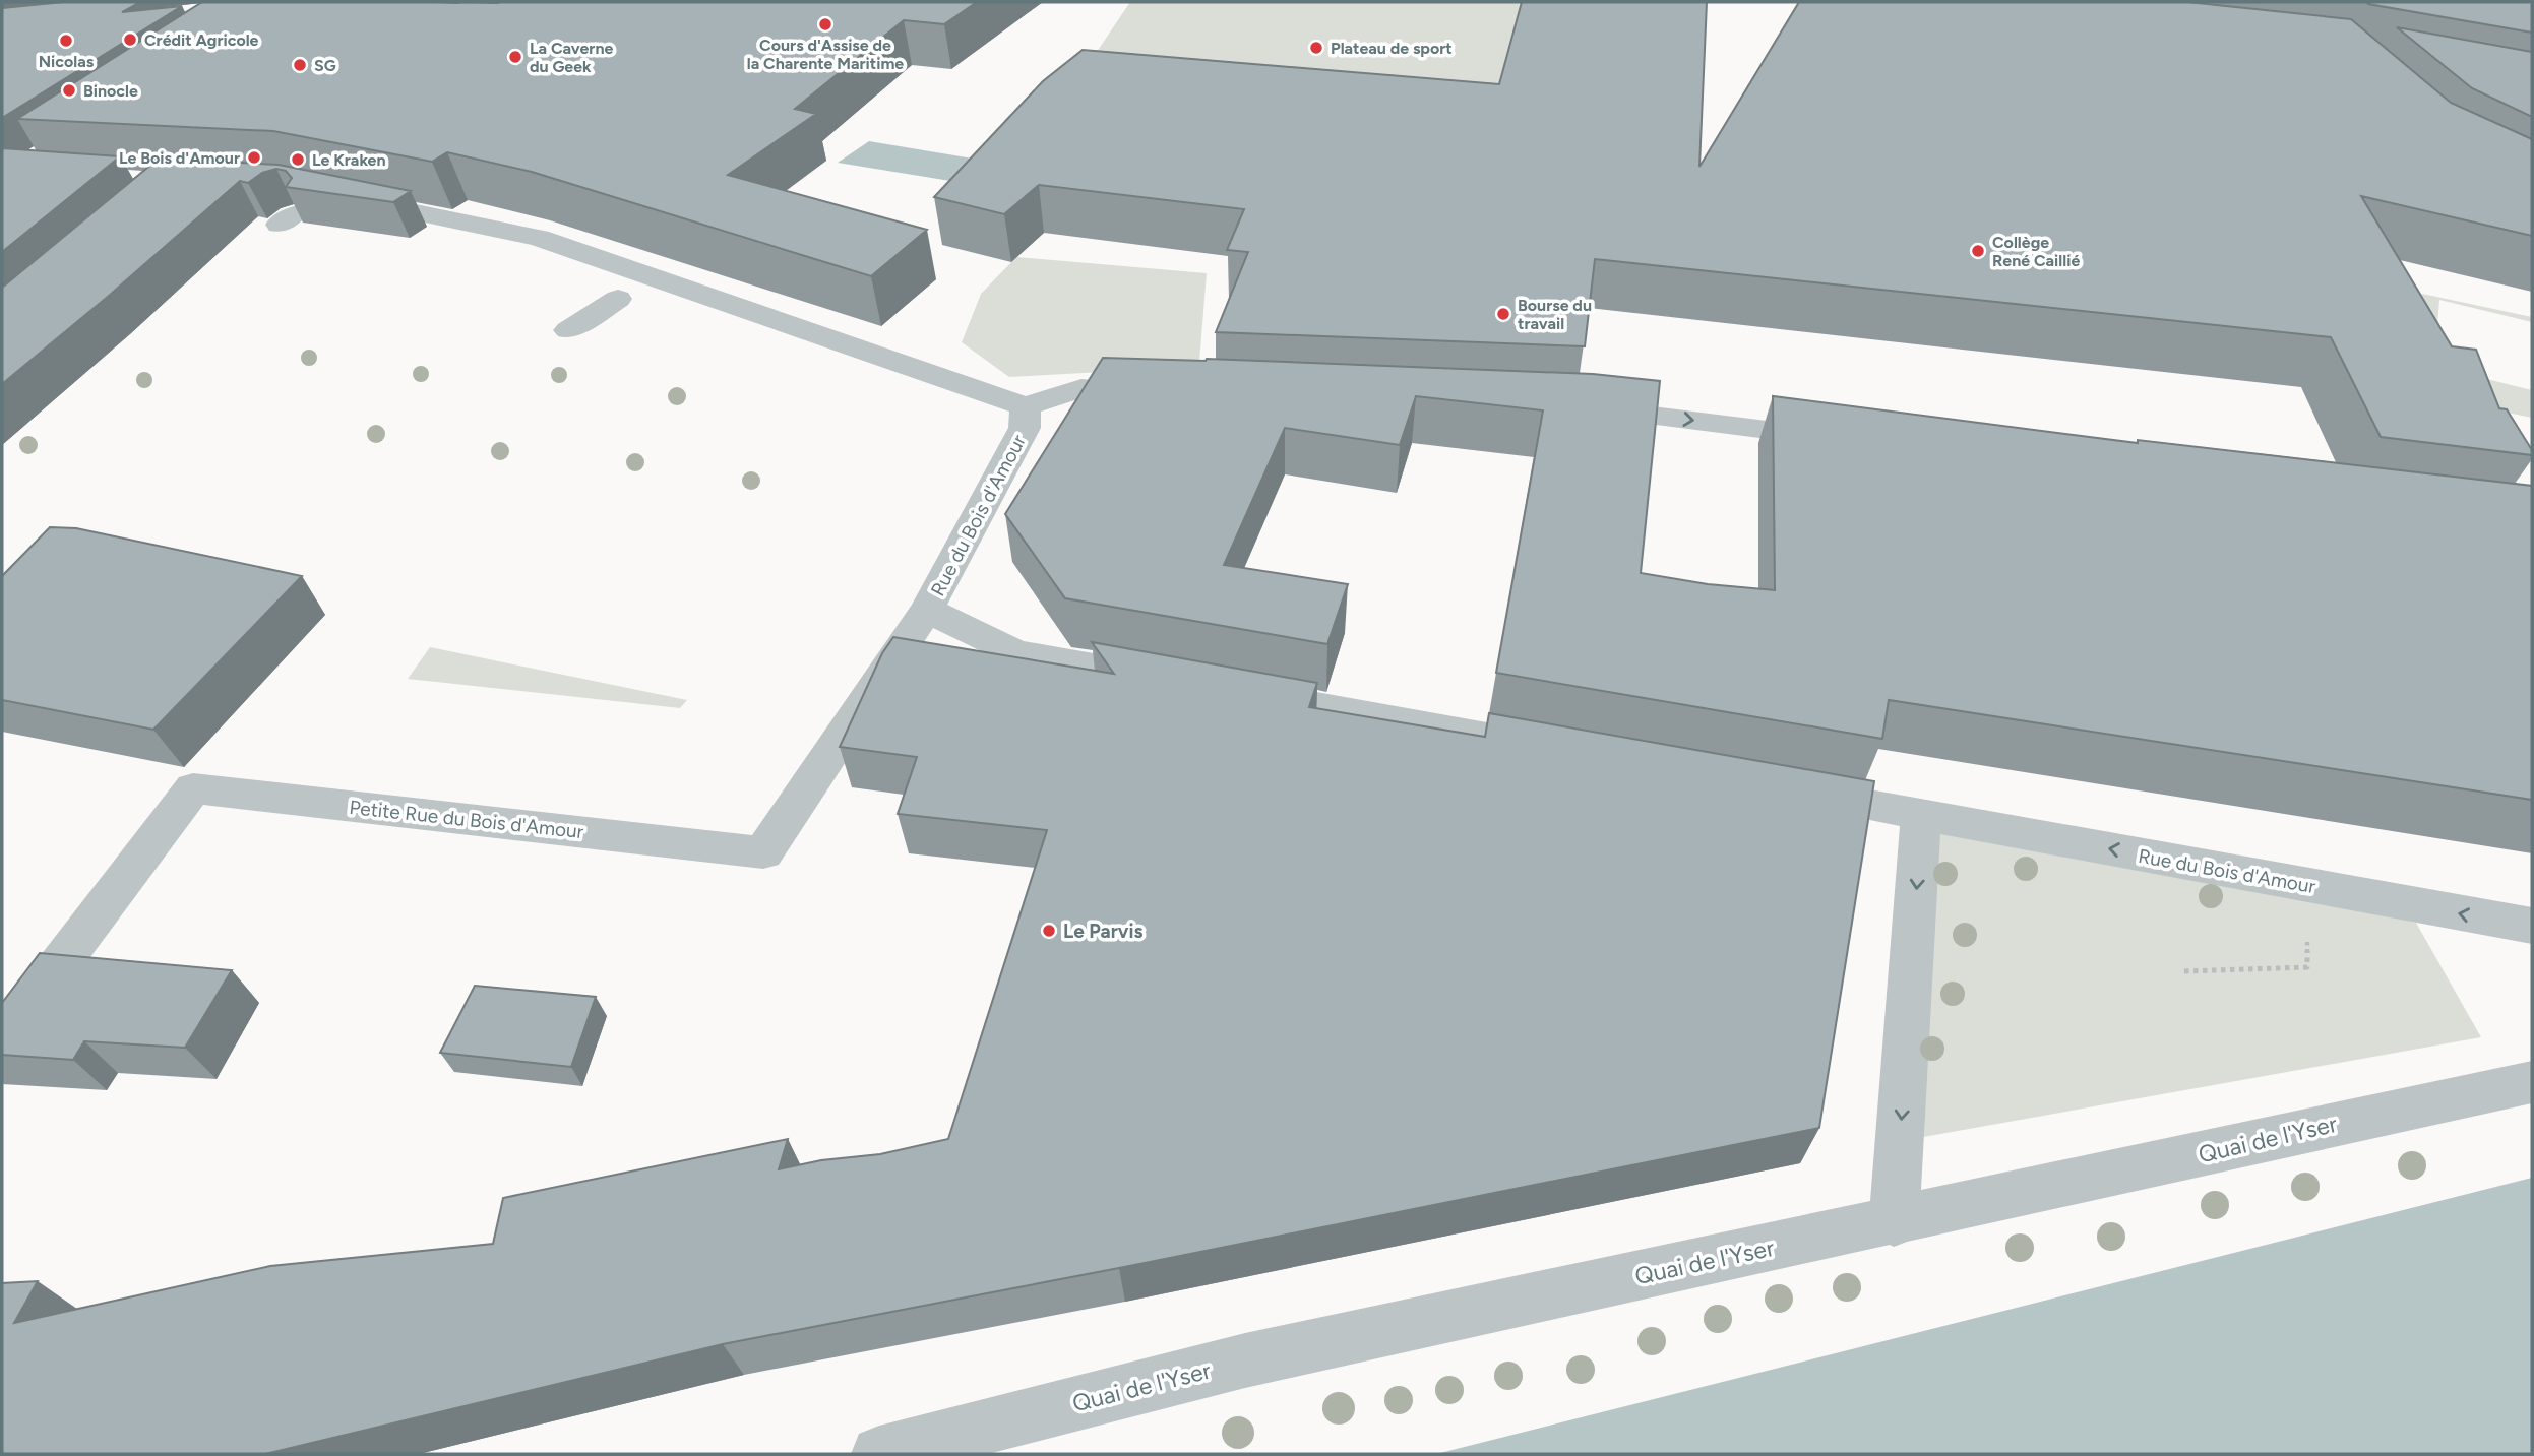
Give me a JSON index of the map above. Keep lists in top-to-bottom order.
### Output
{
  "streets": {
    "street": ["Rue du Bois d'Amour", "Petite Rue du Bois d'Amour", "Quai de l'Yser"]
  },
  "crossings": [
    ["Rue du Bois d'Amour", "Petite Rue du Bois d'Amour"]
  ],
  "places": [
    "Cours d'Assise de la Charente Maritime",
    "Crédit Agricole",
    "Nicolas",
    "Plateau de sport",
    "La Caverne du Geek",
    "SG",
    "Binocle",
    "Le Bois d'Amour",
    "Le Kraken",
    "Collège René Caillié",
    "Bourse du travail",
    "Le Parvis"
  ]
}
